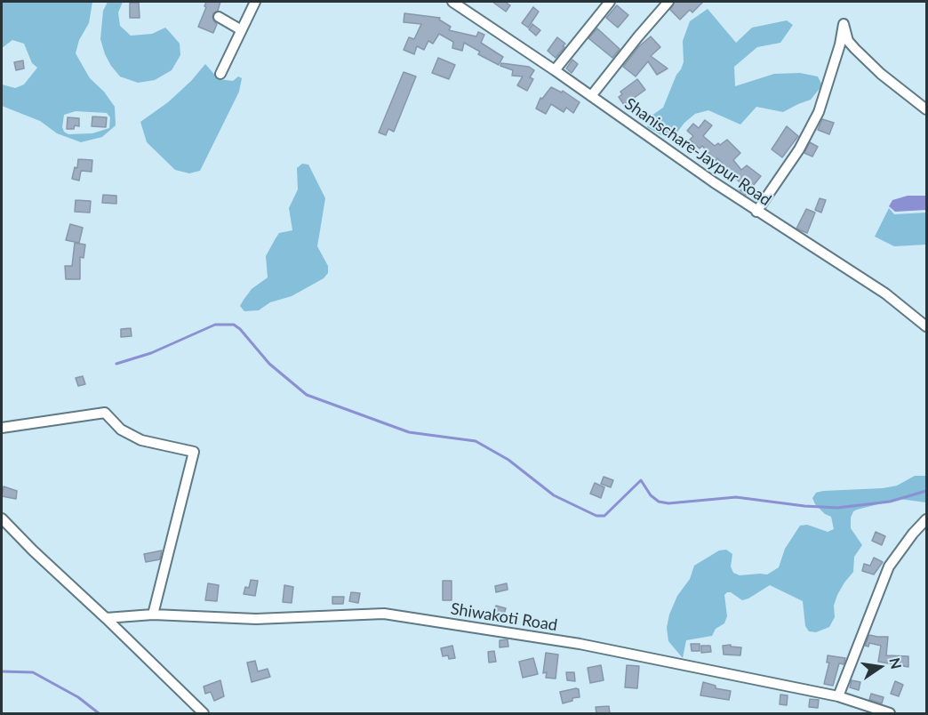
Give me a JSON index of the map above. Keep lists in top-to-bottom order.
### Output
{
  "streets": {
    "street": ["Shanischare-Jaypur Road", "Shiwakoti Road"]
  },
  "north": "right"
}
